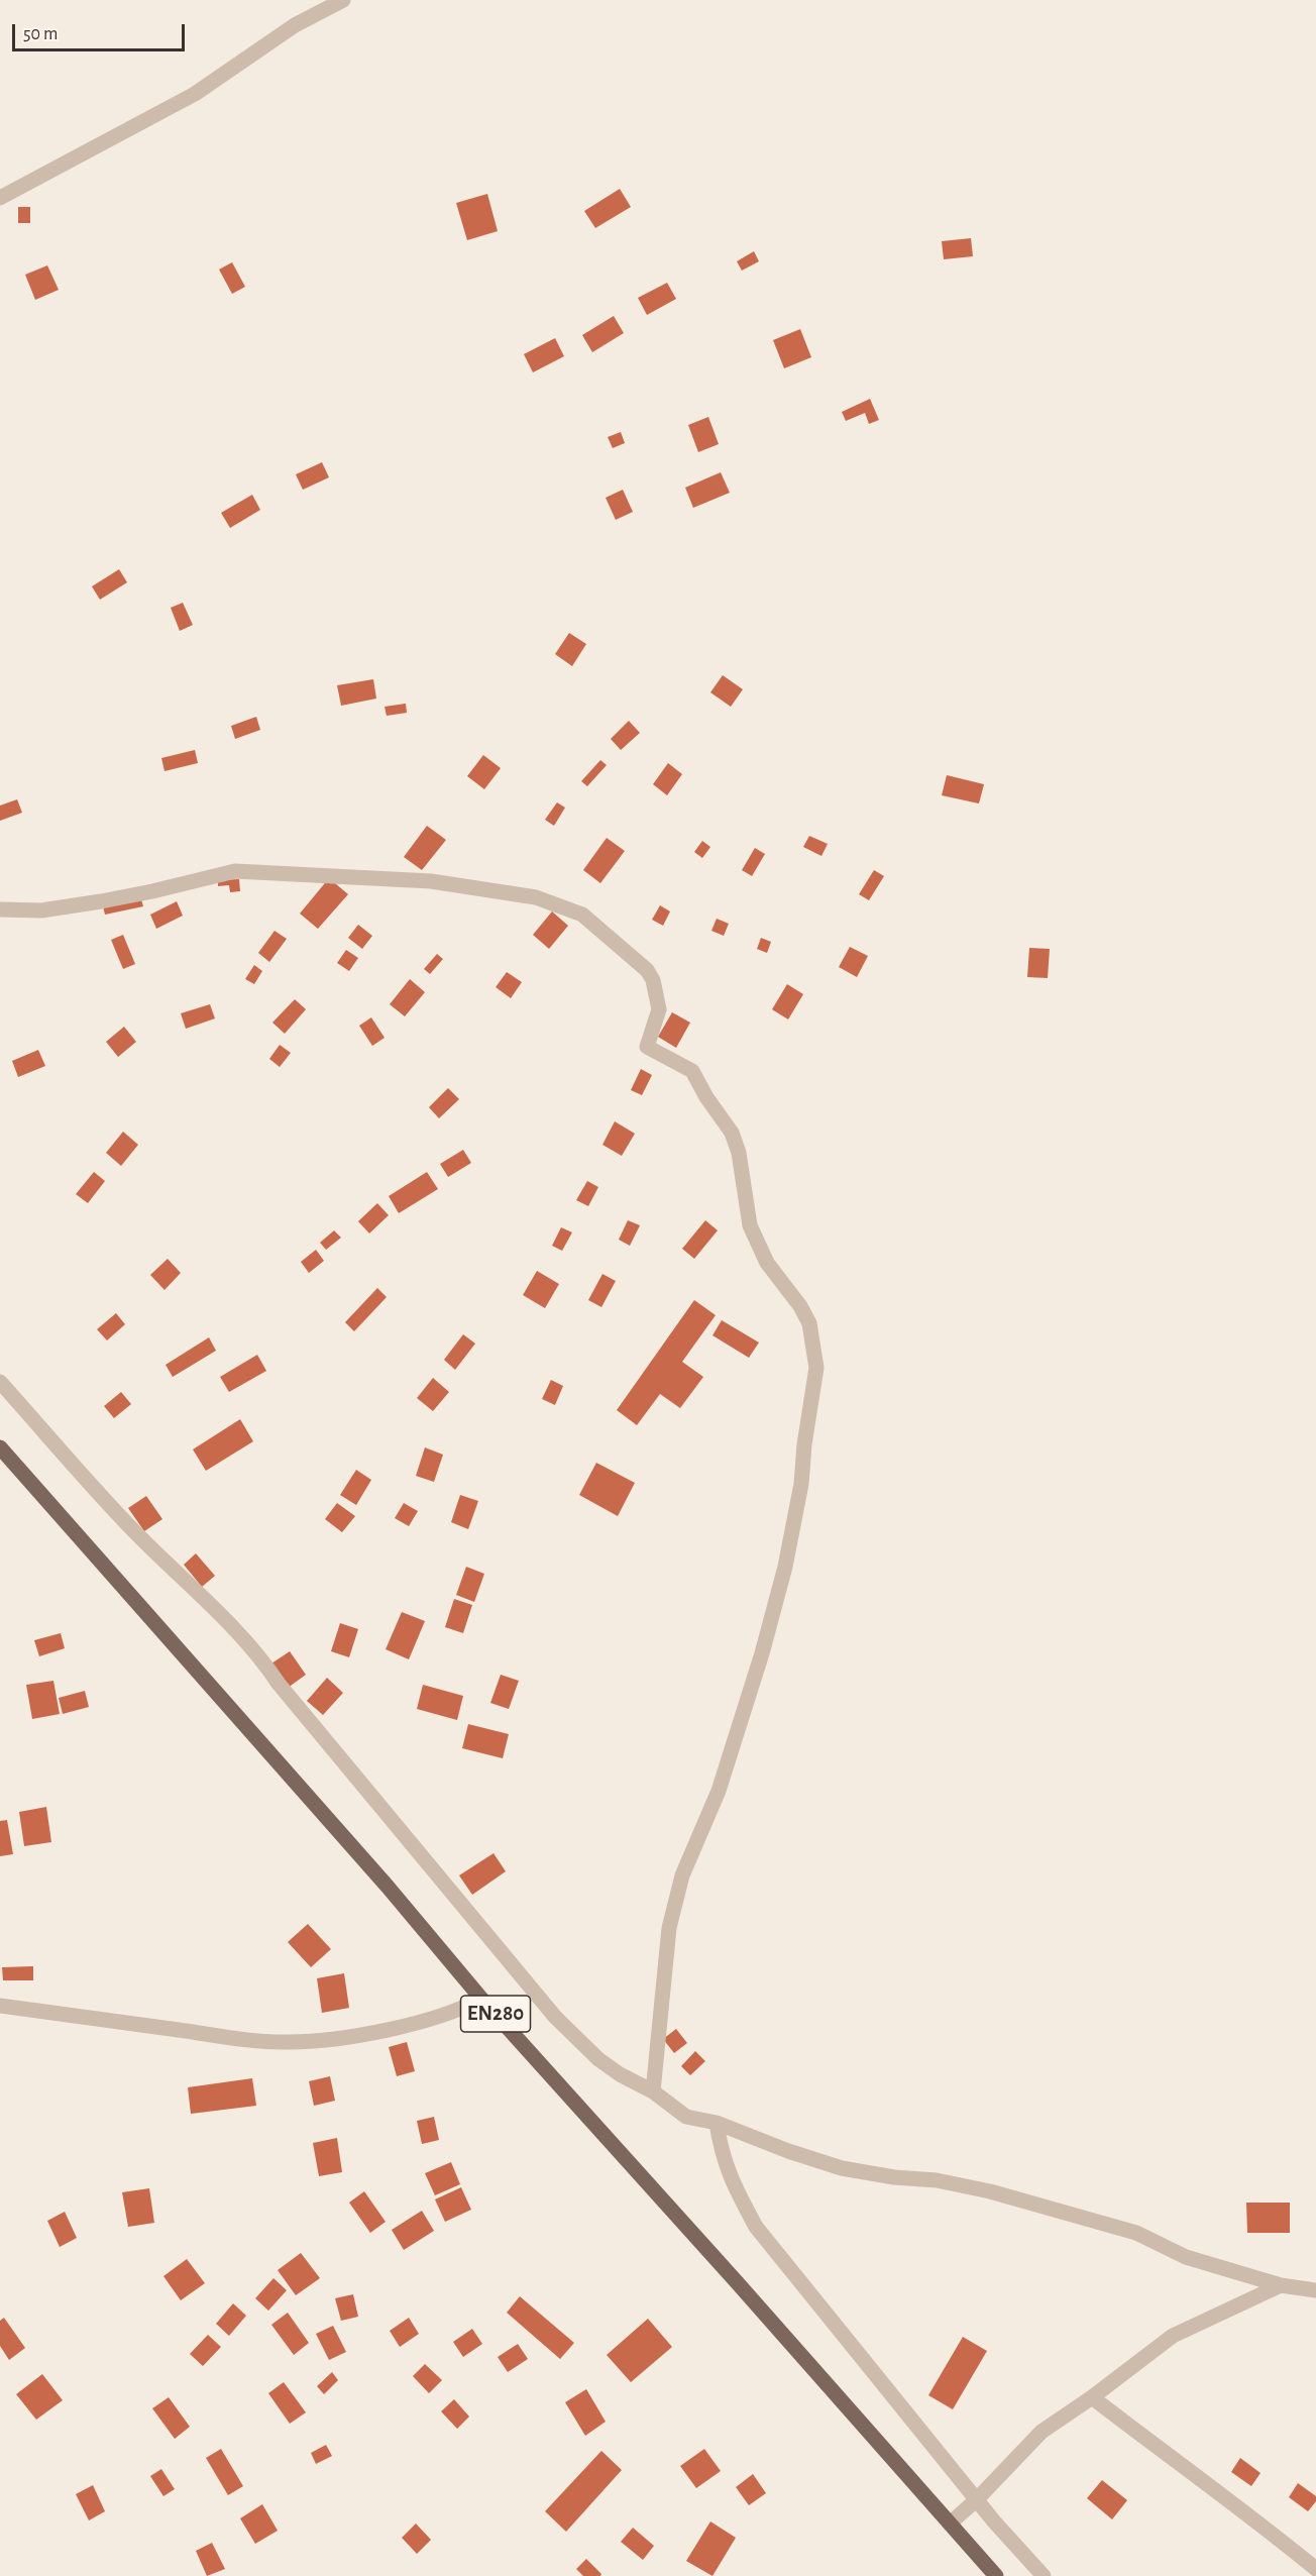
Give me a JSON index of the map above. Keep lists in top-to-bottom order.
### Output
{
  "streets": {
    "main road": ["EN280"]
  },
  "scale_bar": "50 m"
}
